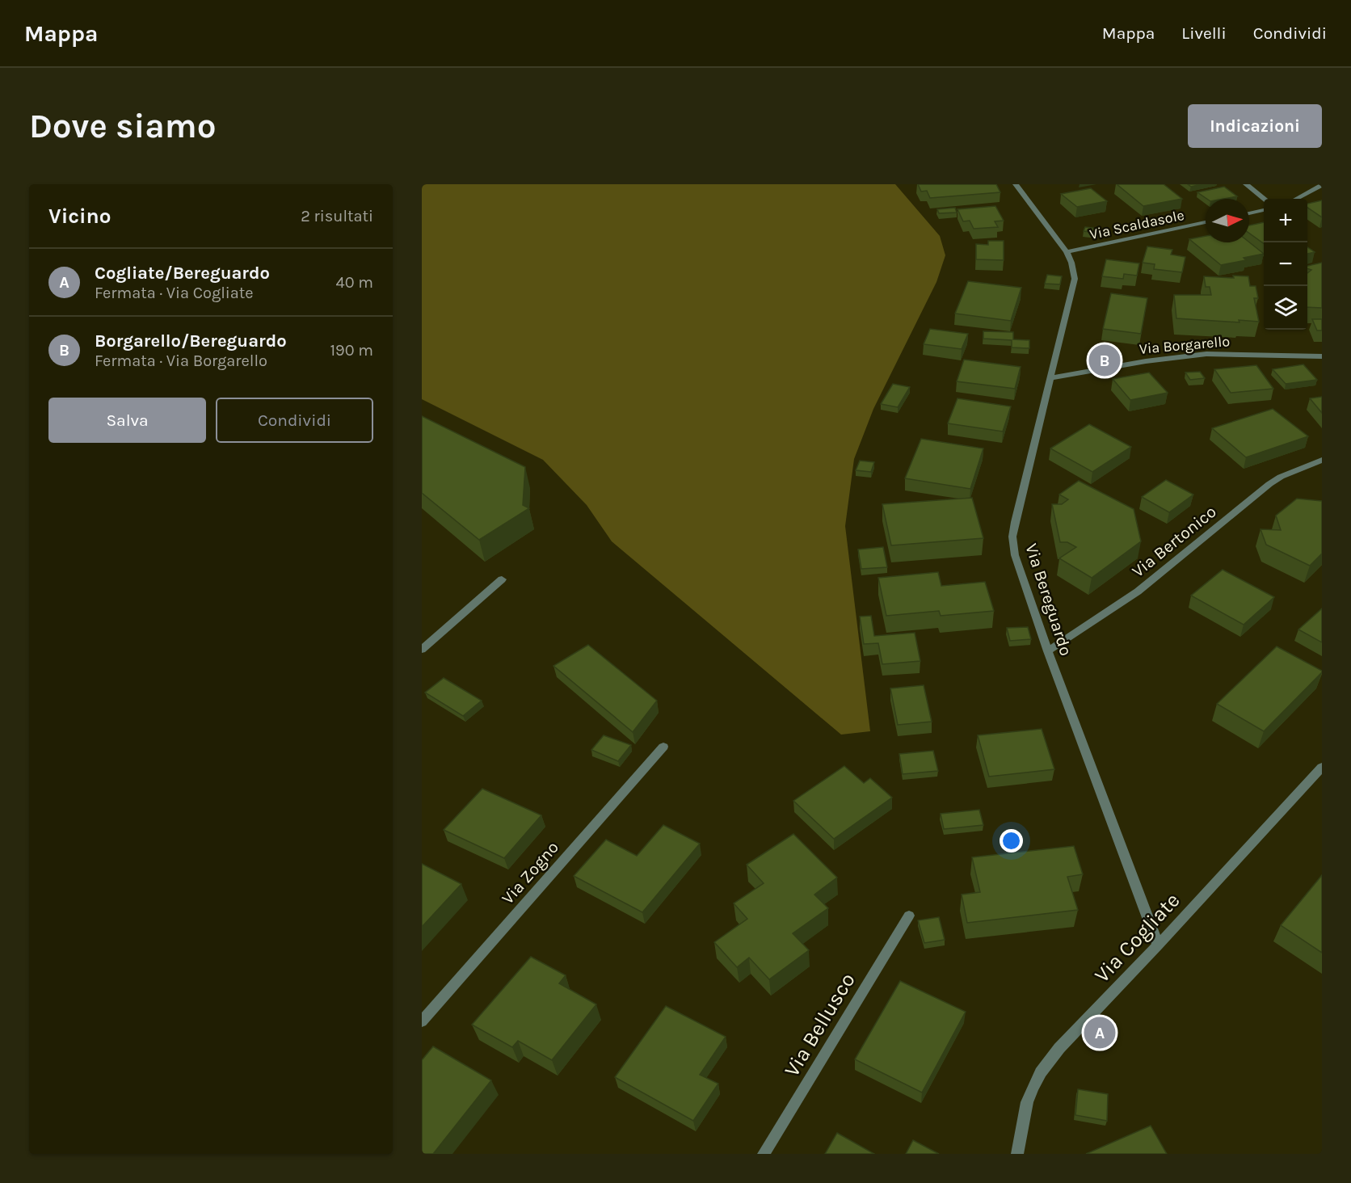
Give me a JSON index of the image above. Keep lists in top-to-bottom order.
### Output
{
  "streets": {
    "street": [
      "Via Scaldasole",
      "Via Borgarello",
      "Via Bertonico",
      "Via Bereguardo",
      "Via Zogno",
      "Via Cogliate",
      "Via Bellusco"
    ]
  },
  "crossings": [
    ["Via Scaldasole", "Via Bereguardo"],
    ["Via Borgarello", "Via Bereguardo"],
    ["Via Bertonico", "Via Bereguardo"],
    ["Via Bereguardo", "Via Cogliate"]
  ],
  "north": "right",
  "page": {
    "header": "Mappa",
    "nav": ["Mappa", "Livelli", "Condividi"],
    "buttons": [
      "Indicazioni",
      ["Salva", "Condividi"]
    ],
    "title": "Dove siamo",
    "heading": ["Vicino", "2 risultati"],
    "map_buttons": ["+", "−"],
    "list": [
      {
        "mark": "A",
        "name": "Cogliate/Bereguardo",
        "note": "Fermata · Via Cogliate",
        "value": "40 m"
      },
      {
        "mark": "B",
        "name": "Borgarello/Bereguardo",
        "note": "Fermata · Via Borgarello",
        "value": "190 m"
      }
    ],
    "pins": ["B", "A"]
  }
}
